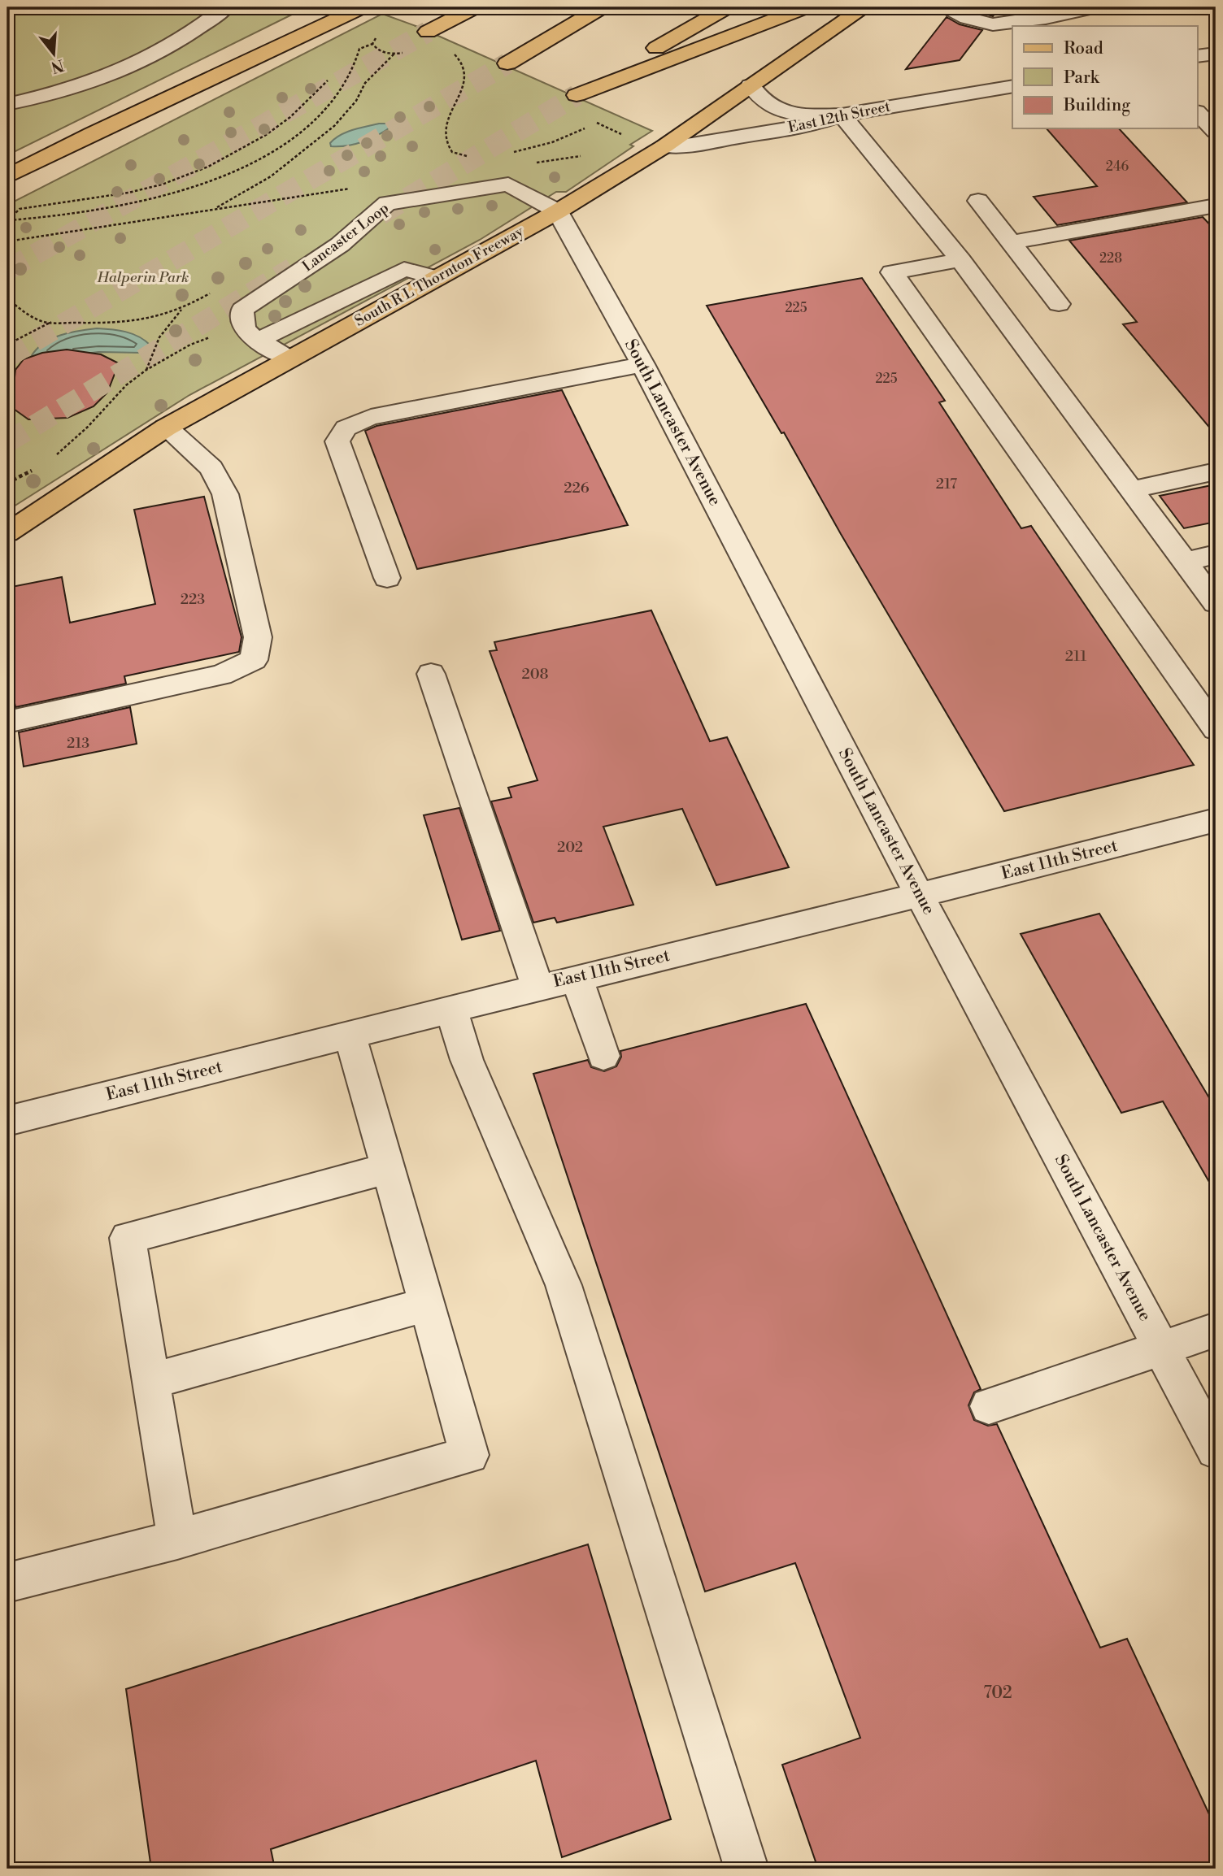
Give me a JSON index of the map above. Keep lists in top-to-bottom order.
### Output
{
  "streets": {
    "main road": ["South R L Thornton Freeway"],
    "street": [
      "East 12th Street",
      "Lancaster Loop",
      "South Lancaster Avenue",
      "East 11th Street"
    ]
  },
  "crossings": [
    ["East 12th Street", "South R L Thornton Freeway"],
    ["Lancaster Loop", "South R L Thornton Freeway"],
    ["Lancaster Loop", "South Lancaster Avenue"],
    ["South R L Thornton Freeway", "South Lancaster Avenue"],
    ["South Lancaster Avenue", "East 11th Street"]
  ],
  "parks": ["Halperin Park"],
  "house_numbers": [
    "246",
    "228",
    "225",
    "225",
    "217",
    "226",
    "223",
    "211",
    "208",
    "213",
    "202",
    "702"
  ],
  "legend": ["Road", "Park", "Building"],
  "north": "bottom"
}
